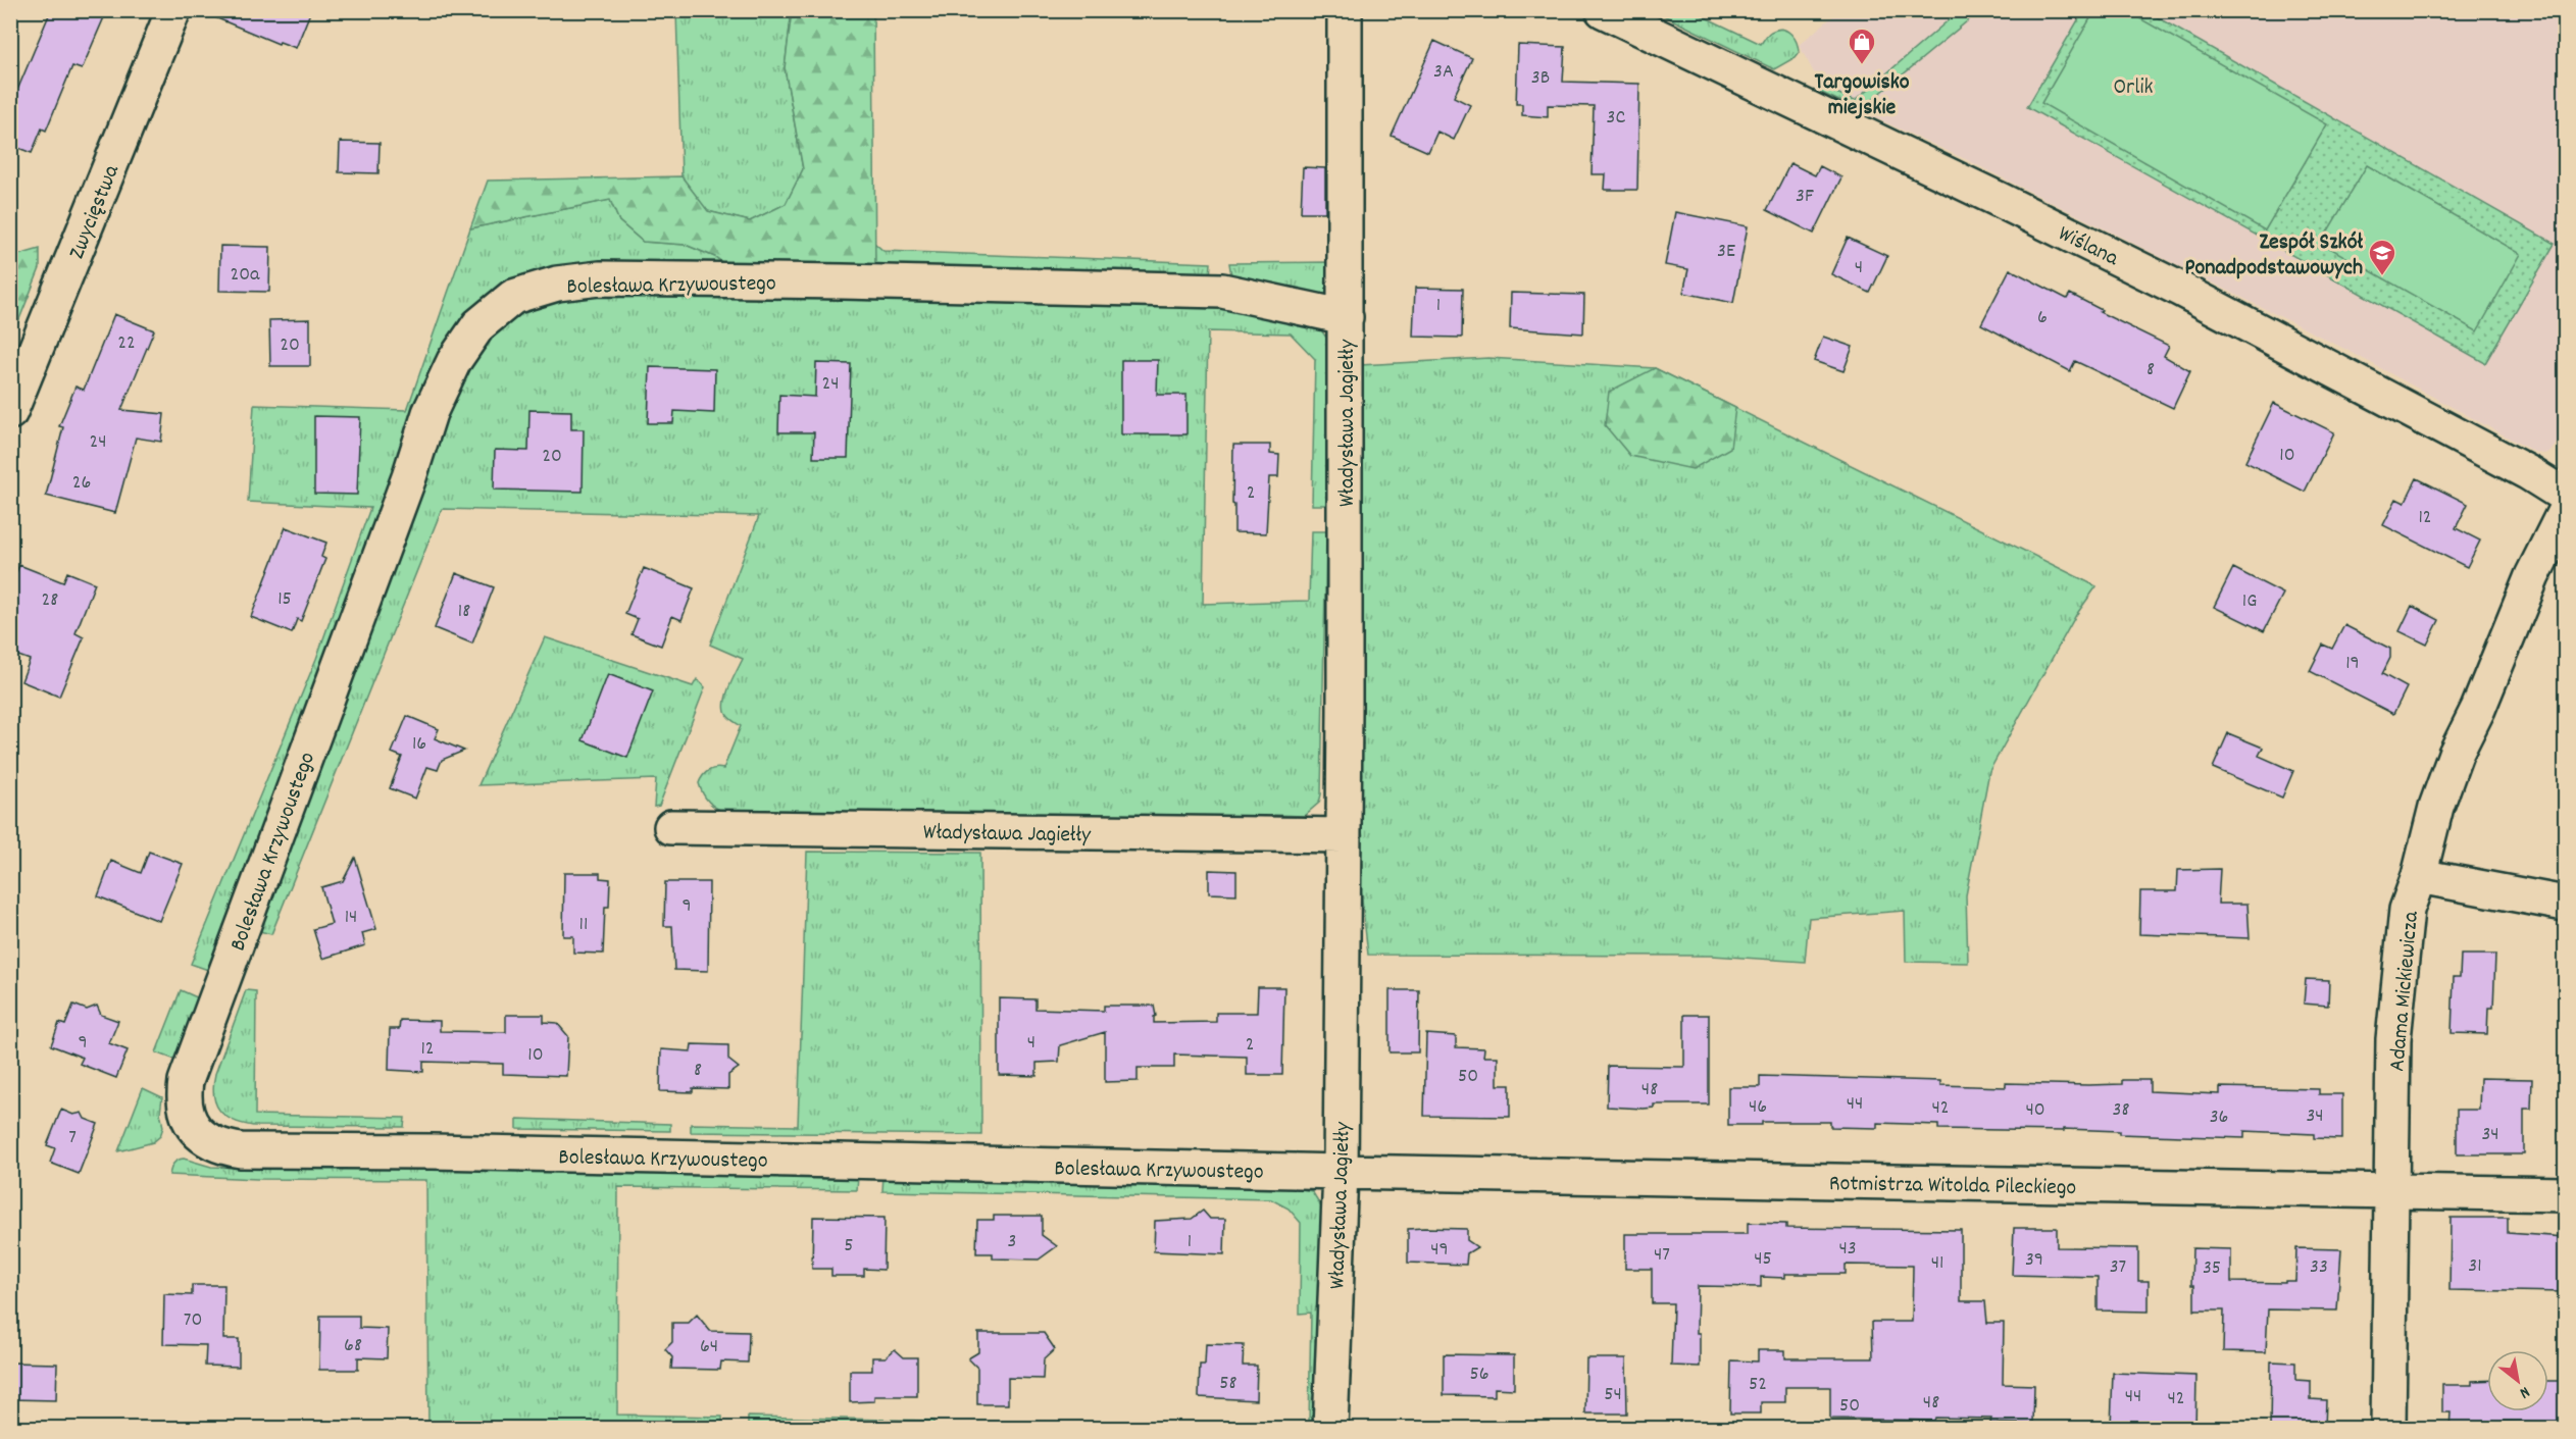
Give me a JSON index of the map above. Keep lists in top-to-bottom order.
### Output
{
  "streets": {
    "street": [
      "Zwycięstwa",
      "Wiślana",
      "Bolesława Krzywoustego",
      "Władysława Jagiełły",
      "Adama Mickiewicza",
      "Rotmistrza Witolda Pileckiego"
    ]
  },
  "crossings": [
    ["Bolesława Krzywoustego", "Władysława Jagiełły"],
    ["Bolesława Krzywoustego", "Rotmistrza Witolda Pileckiego"],
    ["Władysława Jagiełły", "Rotmistrza Witolda Pileckiego"],
    ["Adama Mickiewicza", "Rotmistrza Witolda Pileckiego"]
  ],
  "parks": ["Orlik"],
  "places": {
    "shop": ["Targowisko miejskie"],
    "school or university": ["Zespół Szkół Ponadpodstawowych"]
  },
  "house_numbers": [
    "3A",
    "3B",
    "3C",
    "3F",
    "3E",
    "4",
    "20a",
    "1",
    "6",
    "22",
    "20",
    "8",
    "24",
    "24",
    "10",
    "20",
    "26",
    "2",
    "12",
    "15",
    "28",
    "1G",
    "18",
    "19",
    "16",
    "9",
    "14",
    "11",
    "9",
    "4",
    "2",
    "12",
    "10",
    "8",
    "50",
    "48",
    "44",
    "46",
    "42",
    "40",
    "38",
    "34",
    "36",
    "34",
    "7",
    "3",
    "1",
    "5",
    "43",
    "49",
    "47",
    "45",
    "39",
    "41",
    "31",
    "37",
    "33",
    "35",
    "70",
    "68",
    "64",
    "56",
    "58",
    "52",
    "54",
    "44",
    "42",
    "48",
    "50"
  ],
  "north": "bottom right"
}
